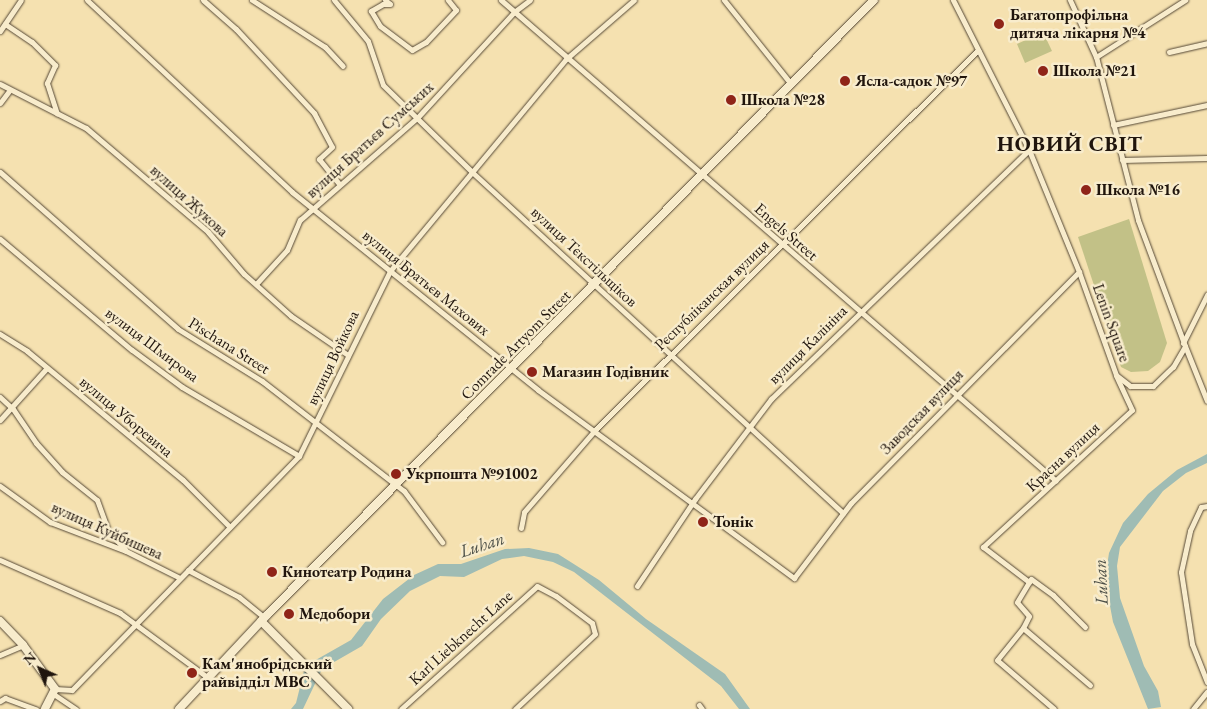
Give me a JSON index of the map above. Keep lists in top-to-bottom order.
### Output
{
  "streets": {
    "street": [
      "вулиця Братьєв Сумських",
      "вулиця Жукова",
      "Engels Street",
      "вулиця Тєкстільщіков",
      "вулиця Братьєв Махових",
      "Рєспубліканская вулиця",
      "Lenin Square",
      "вулиця Шмирова",
      "Comrade Artyom Street",
      "вулиця Калініна",
      "Pischana Street",
      "вулиця Войкова",
      "Заводская вулиця",
      "вулиця Уборевича",
      "Красна вулиця",
      "вулиця Куйбишева",
      "Karl Liebknecht Lane"
    ]
  },
  "crossings": [
    ["вулиця Братьєв Сумських", "вулиця Жукова"],
    ["вулиця Братьєв Сумських", "Engels Street"],
    ["вулиця Братьєв Сумських", "вулиця Тєкстільщіков"],
    ["вулиця Братьєв Сумських", "вулиця Братьєв Махових"],
    ["вулиця Жукова", "вулиця Войкова"],
    ["Engels Street", "Рєспубліканская вулиця"],
    ["Engels Street", "Comrade Artyom Street"],
    ["Engels Street", "вулиця Калініна"],
    ["Engels Street", "вулиця Войкова"],
    ["Engels Street", "Заводская вулиця"],
    ["Engels Street", "Красна вулиця"],
    ["вулиця Тєкстільщіков", "Рєспубліканская вулиця"],
    ["вулиця Тєкстільщіков", "Comrade Artyom Street"],
    ["вулиця Тєкстільщіков", "вулиця Калініна"],
    ["вулиця Тєкстільщіков", "вулиця Войкова"],
    ["вулиця Тєкстільщіков", "Заводская вулиця"],
    ["вулиця Братьєв Махових", "Рєспубліканская вулиця"],
    ["вулиця Братьєв Махових", "Comrade Artyom Street"],
    ["вулиця Братьєв Махових", "вулиця Калініна"],
    ["вулиця Братьєв Махових", "вулиця Войкова"],
    ["вулиця Братьєв Махових", "Заводская вулиця"],
    ["Рєспубліканская вулиця", "Lenin Square"],
    ["Lenin Square", "вулиця Калініна"],
    ["Lenin Square", "Заводская вулиця"],
    ["Lenin Square", "Красна вулиця"],
    ["вулиця Шмирова", "вулиця Войкова"],
    ["Comrade Artyom Street", "Pischana Street"],
    ["Pischana Street", "вулиця Войкова"],
    ["вулиця Войкова", "вулиця Уборевича"],
    ["вулиця Войкова", "вулиця Куйбишева"]
  ],
  "districts": ["НОВИЙ СВІТ"],
  "water": ["Luhan"],
  "places": [
    "Багатопрофільна дитяча лікарня №4",
    "Школа №21",
    "Ясла-садок №97",
    "Школа №28",
    "Школа №16",
    "Магазин Годівник",
    "Укрпошта №91002",
    "Тонік",
    "Кинотеатр Родина",
    "Медобори",
    "Кам'янобрідський райвідділ МВС"
  ],
  "north": "top left"
}
